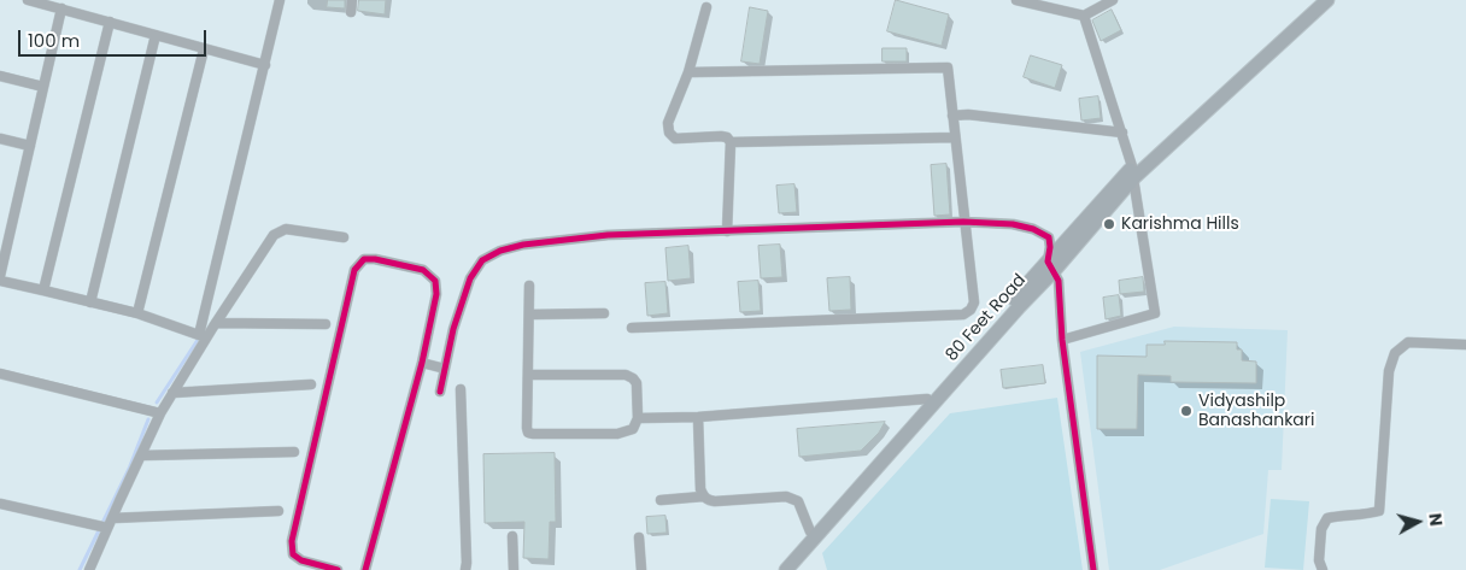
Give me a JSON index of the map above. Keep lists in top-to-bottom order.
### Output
{
  "streets": {
    "main road": ["80 Feet Road"]
  },
  "places": ["Karishma Hills", "Vidyashilp Banashankari"],
  "scale_bar": "100 m",
  "north": "right"
}
